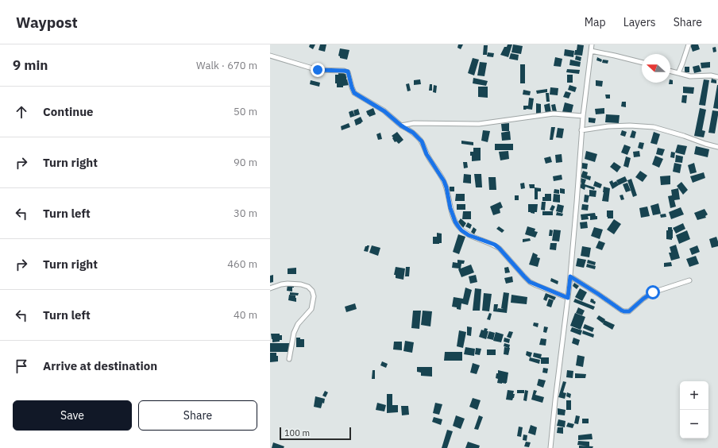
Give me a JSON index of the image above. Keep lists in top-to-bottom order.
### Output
{
  "scale_bar": "100 m",
  "north": "left",
  "page": {
    "header": "Waypost",
    "nav": ["Map", "Layers", "Share"],
    "heading": ["9 min", "Walk · 670 m"],
    "list": [
      ["Continue", "50 m"],
      ["Turn right", "90 m"],
      ["Turn left", "30 m"],
      ["Turn right", "460 m"],
      ["Turn left", "40 m"],
      "Arrive at destination"
    ],
    "map_buttons": ["+", "−"],
    "buttons": ["Save", "Share"],
    "scale": "100 m"
  }
}
